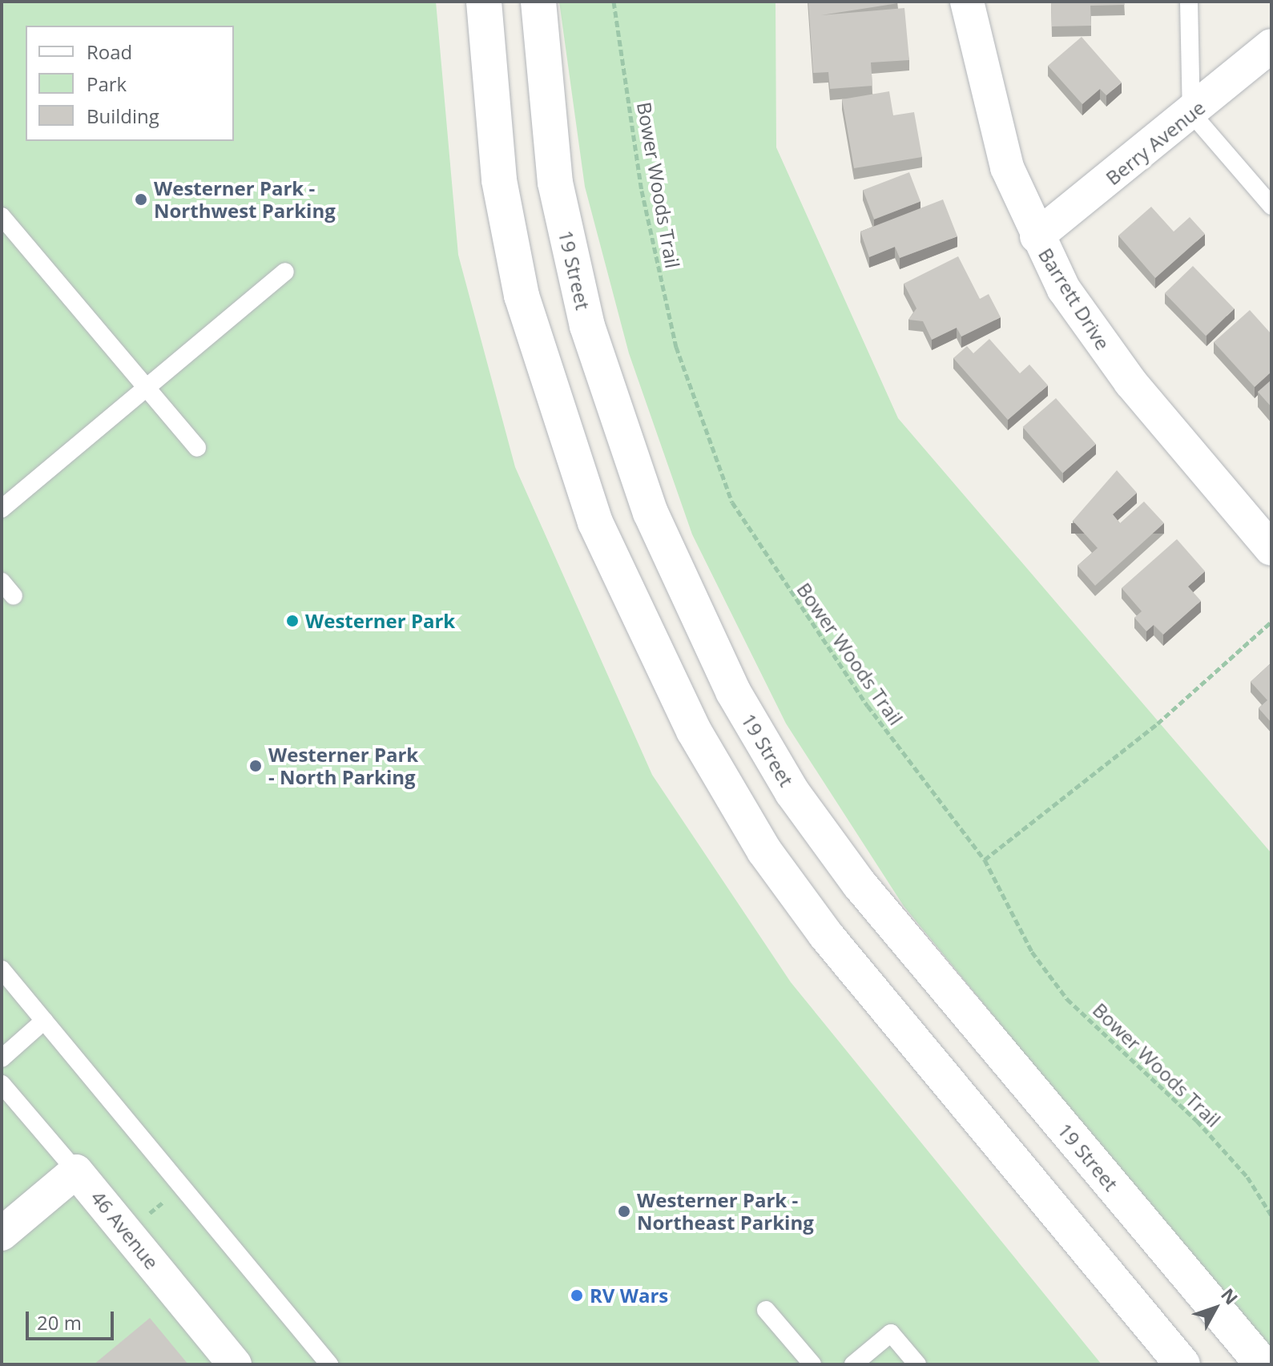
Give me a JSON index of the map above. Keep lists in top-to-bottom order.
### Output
{
  "streets": {
    "main road": ["19 Street"],
    "street": ["Berry Avenue", "Barrett Drive", "46 Avenue"],
    "path": ["Bower Woods Trail"]
  },
  "crossings": [
    ["Berry Avenue", "Barrett Drive"]
  ],
  "places": [
    "Westerner Park - Northwest Parking",
    "Westerner Park",
    "Westerner Park - North Parking",
    "Westerner Park - Northeast Parking",
    "RV Wars"
  ],
  "legend": ["Road", "Park", "Building"],
  "scale_bar": "20 m",
  "north": "top right"
}
